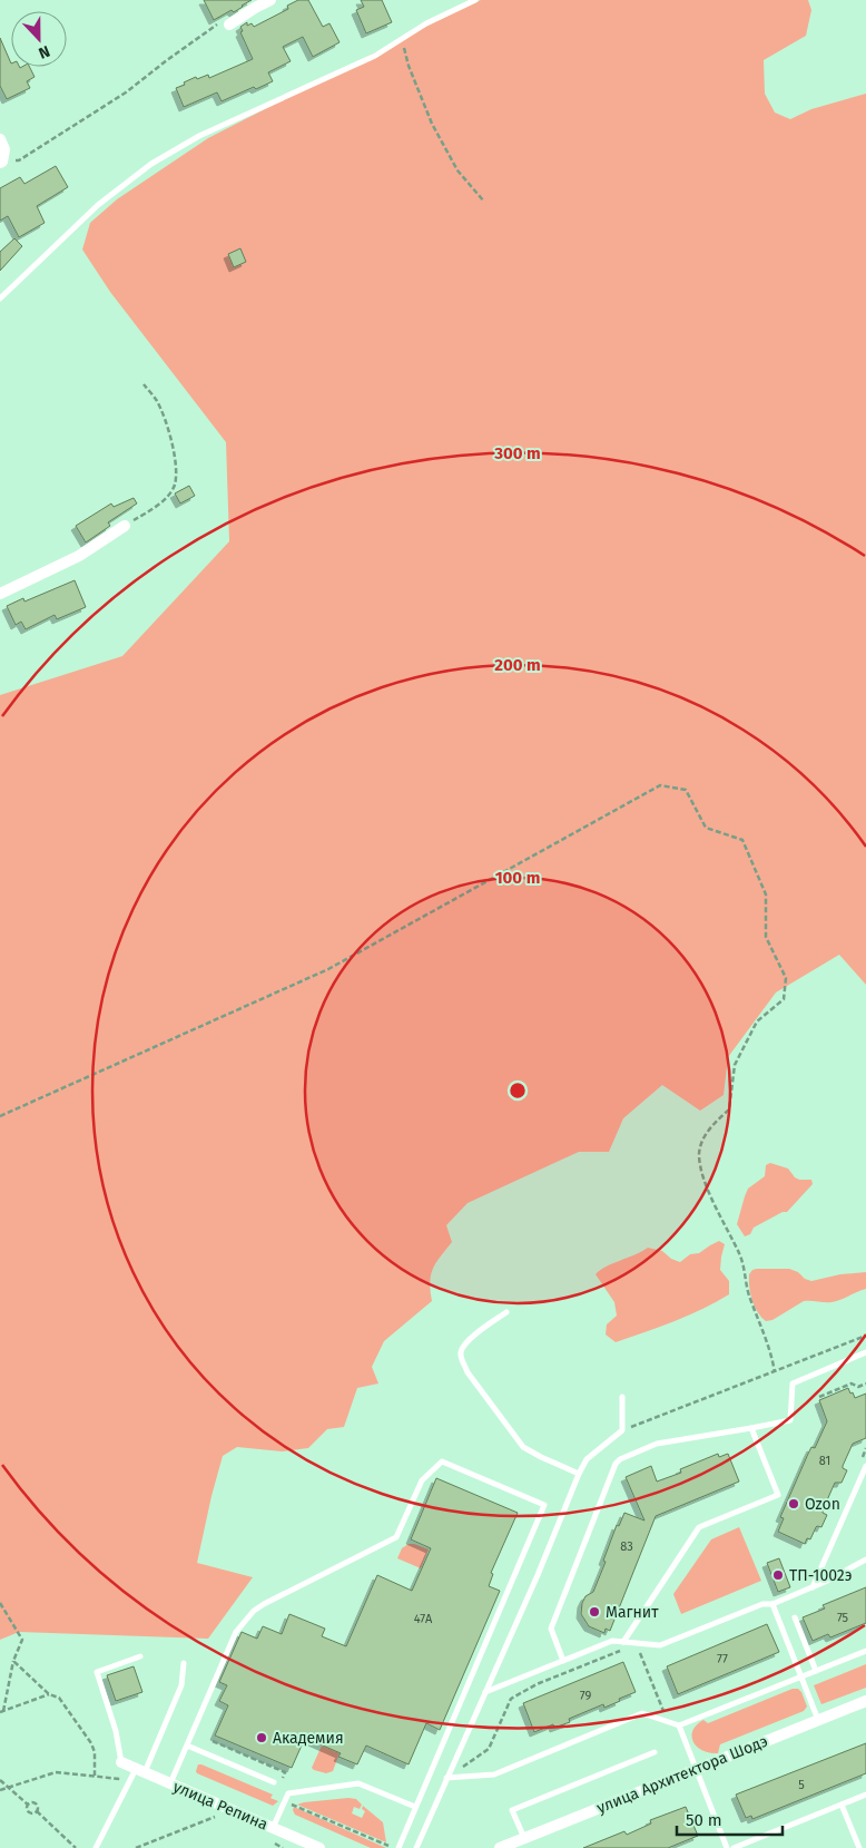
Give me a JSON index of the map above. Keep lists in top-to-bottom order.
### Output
{
  "streets": {
    "street": ["улица Архитектора Шодэ", "улица Репина"]
  },
  "places": [
    "Ozon",
    "ТП-1002э",
    "Магнит",
    "Академия"
  ],
  "house_numbers": [
    "81",
    "83",
    "75",
    "47А",
    "77",
    "79",
    "5"
  ],
  "scale_bar": "50 m",
  "north": "bottom",
  "rings": ["300 m", "200 m", "100 m"]
}
